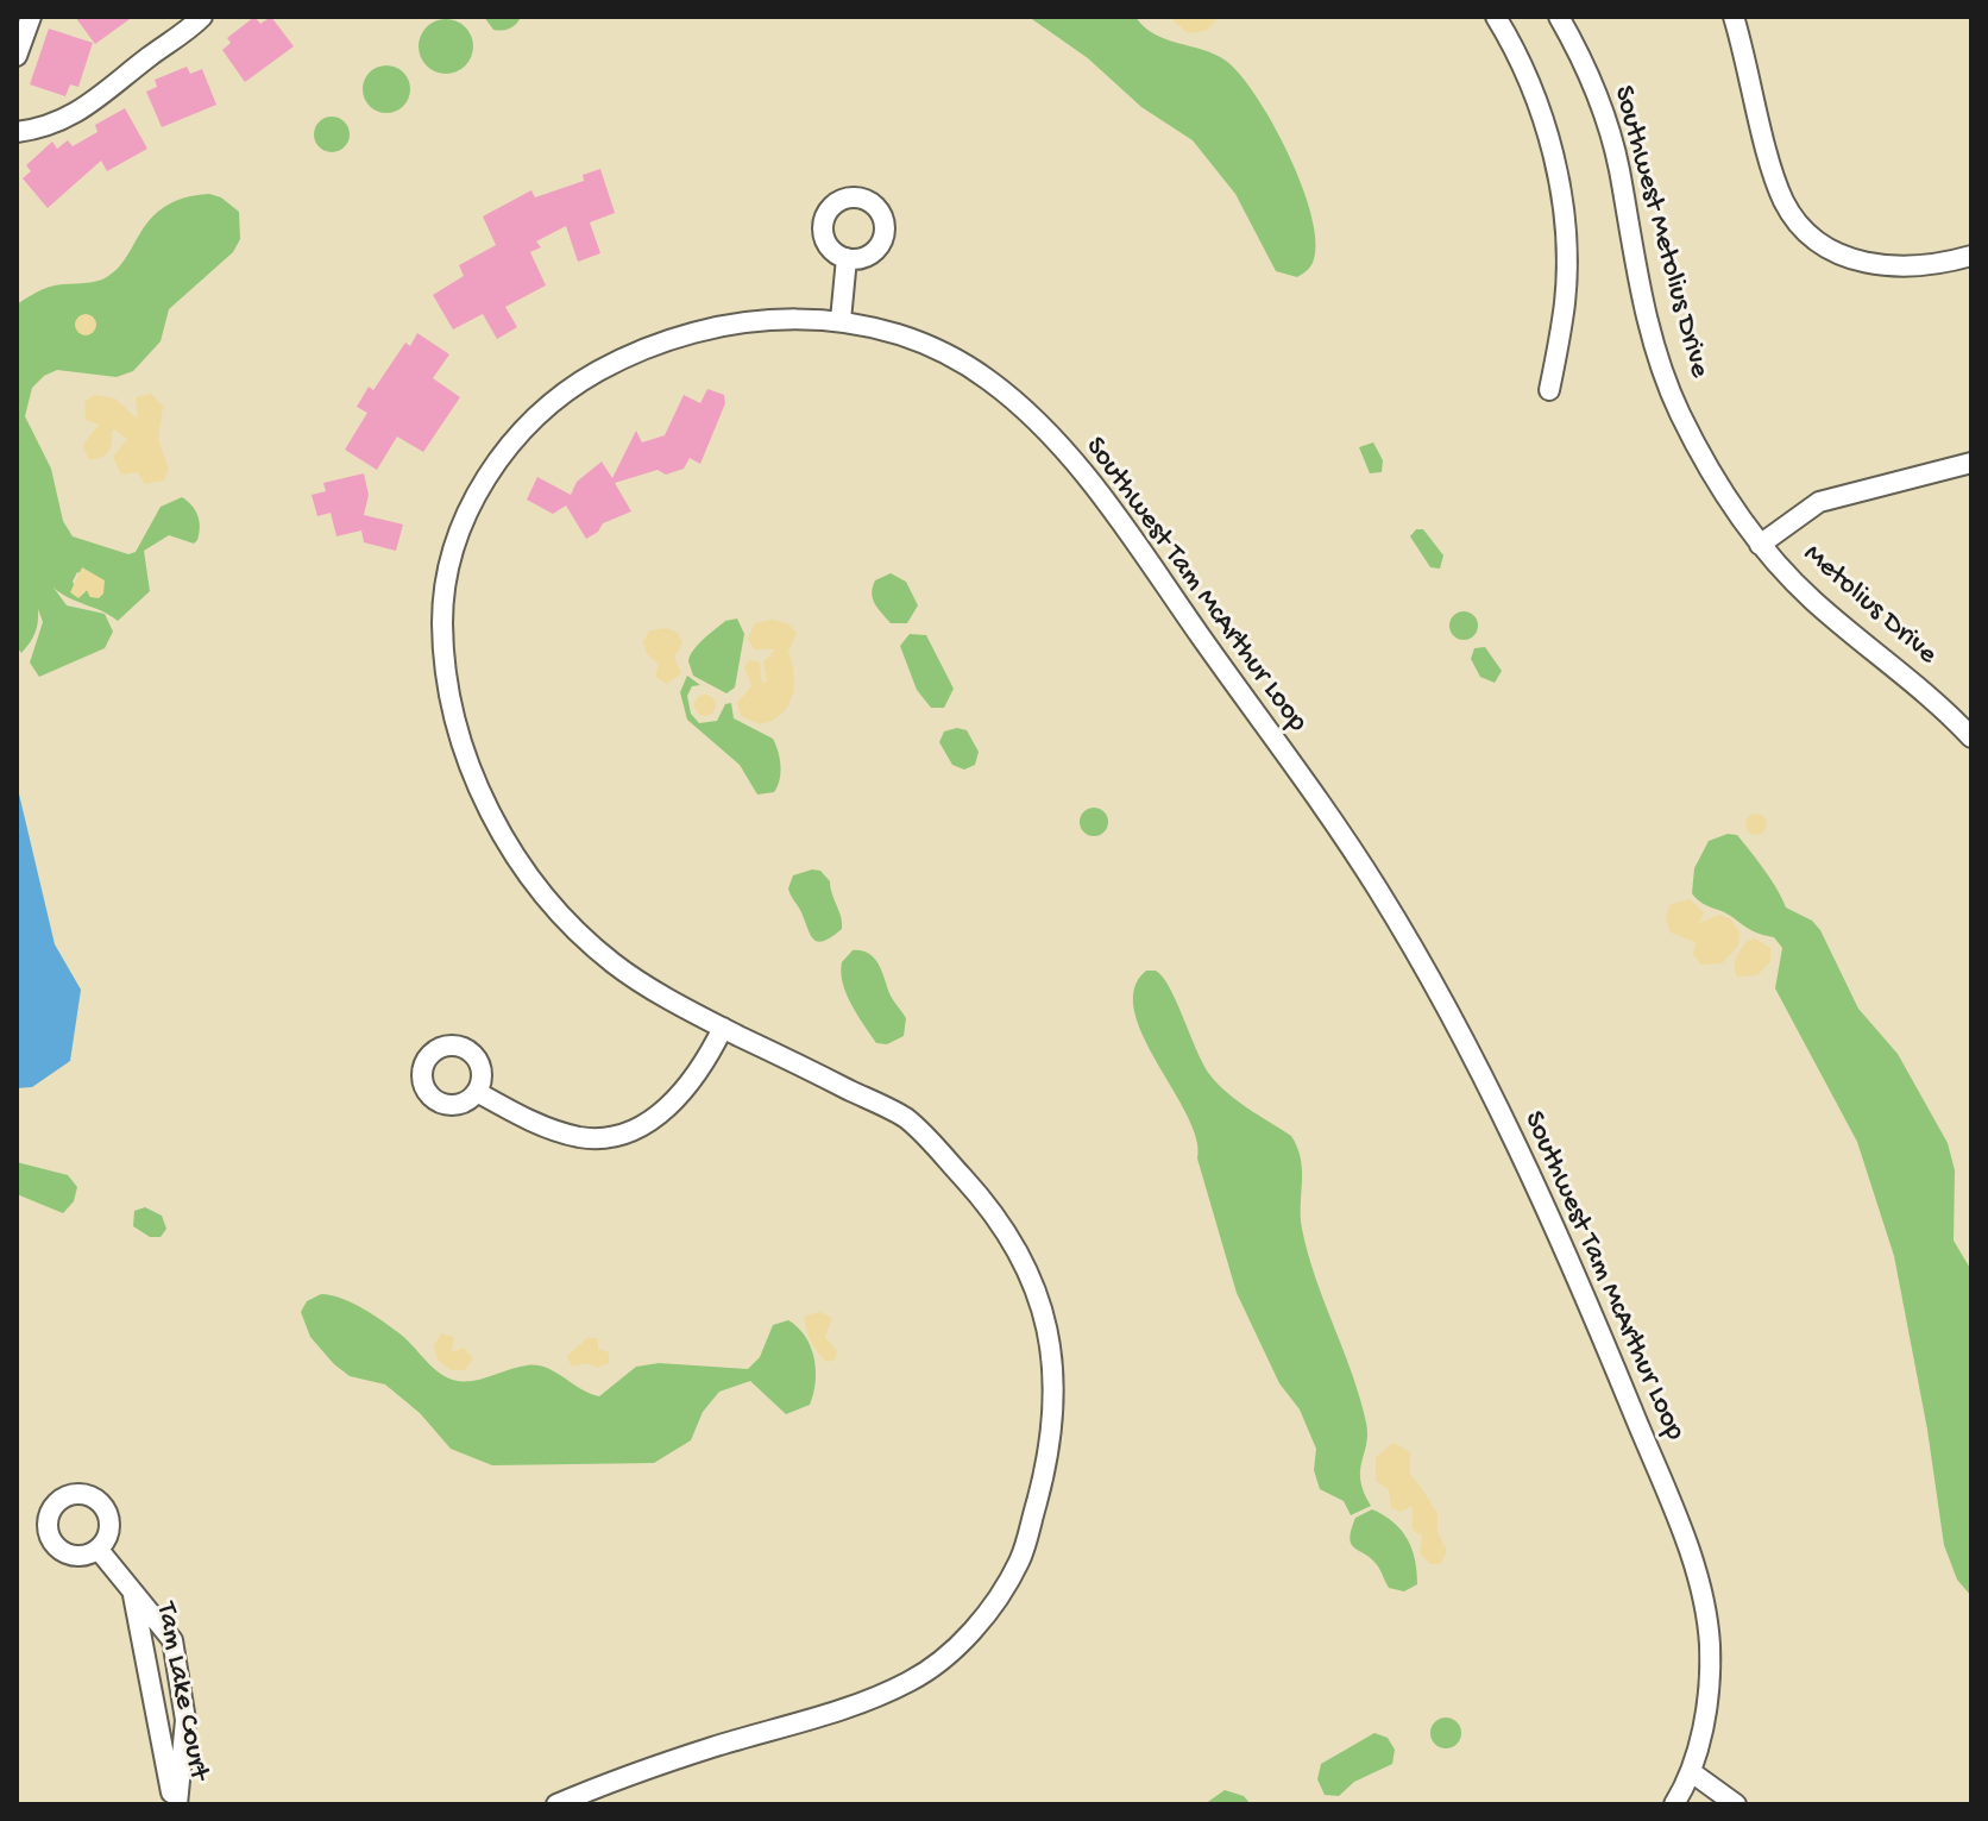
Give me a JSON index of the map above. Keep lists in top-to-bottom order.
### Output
{
  "streets": {
    "street": [
      "Southwest Metolius Drive",
      "Southwest Tam McArthur Loop",
      "Metolius Drive",
      "Tam Lake Court"
    ]
  },
  "crossings": [
    ["Southwest Metolius Drive", "Metolius Drive"]
  ]
}
